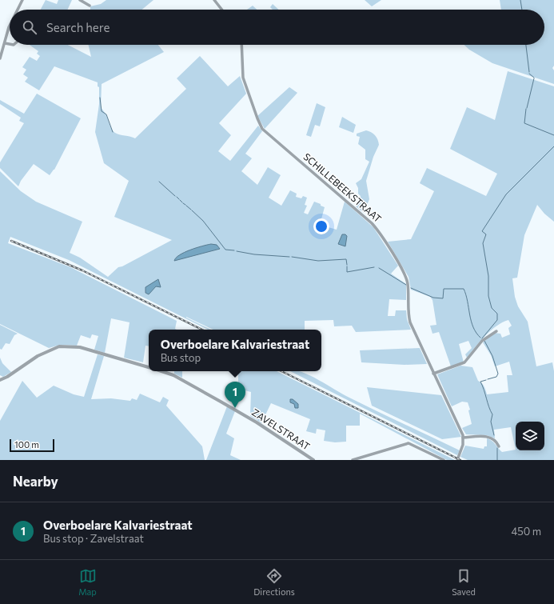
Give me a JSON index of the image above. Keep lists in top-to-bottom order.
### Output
{
  "streets": {
    "street": ["SCHILLEBEEKSTRAAT", "ZAVELSTRAAT"]
  },
  "scale_bar": "100 m",
  "page": {
    "search": "Search here",
    "popup": ["Overboelare Kalvariestraat", "Bus stop"],
    "pins": "1",
    "scale": "100 m",
    "heading": "Nearby",
    "list": [
      {
        "mark": "1",
        "name": "Overboelare Kalvariestraat",
        "note": "Bus stop · Zavelstraat",
        "value": "450 m"
      }
    ],
    "nav": ["Map", "Directions", "Saved"]
  }
}
